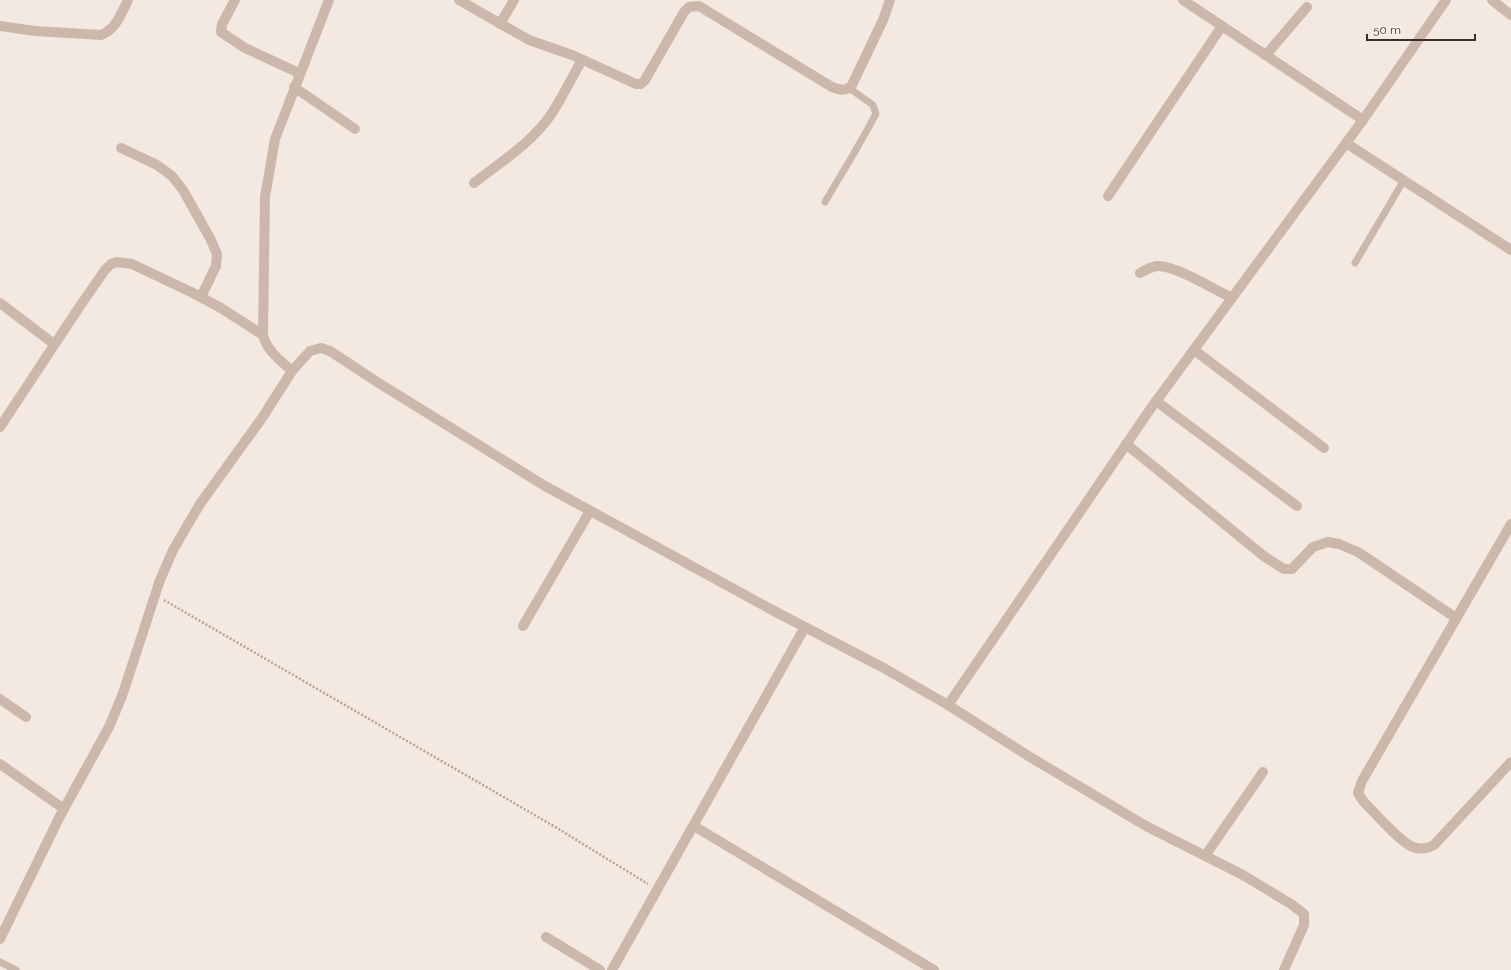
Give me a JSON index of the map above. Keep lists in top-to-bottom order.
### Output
{
  "scale_bar": "50 m"
}
